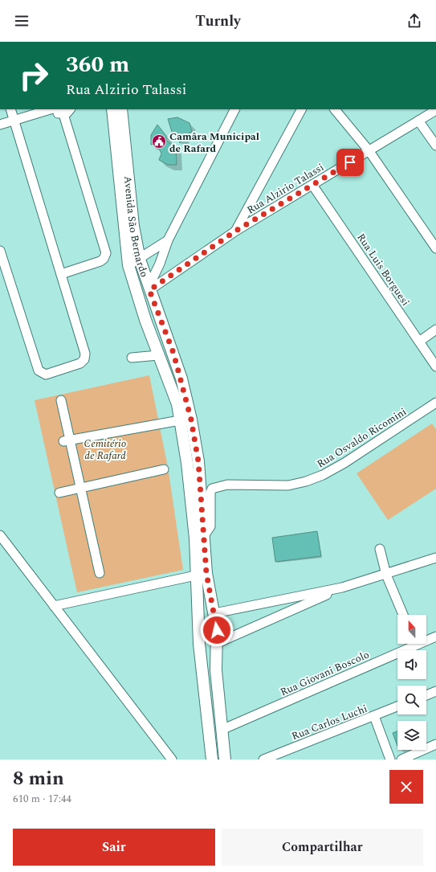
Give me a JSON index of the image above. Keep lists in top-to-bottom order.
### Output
{
  "streets": {
    "main road": ["Avenida São Bernardo"],
    "street": [
      "Rua Alzirio Talassi",
      "Rua Luis Borguesi",
      "Rua Osvaldo Ricomini",
      "Rua Giovani Boscolo",
      "Rua Carlos Luchi"
    ]
  },
  "crossings": [
    ["Rua Alzirio Talassi", "Avenida São Bernardo"],
    ["Rua Alzirio Talassi", "Rua Luis Borguesi"],
    ["Avenida São Bernardo", "Rua Osvaldo Ricomini"],
    ["Avenida São Bernardo", "Rua Giovani Boscolo"]
  ],
  "parks": ["Cemitério de Rafard"],
  "places": {
    "public building": ["Camâra Municipal de Rafard"]
  },
  "north": "top",
  "page": {
    "header": "Turnly",
    "turn": ["360 m", "Rua Alzirio Talassi"],
    "heading": ["8 min", "610 m · 17:44"],
    "buttons": ["Sair", "Compartilhar"]
  }
}
